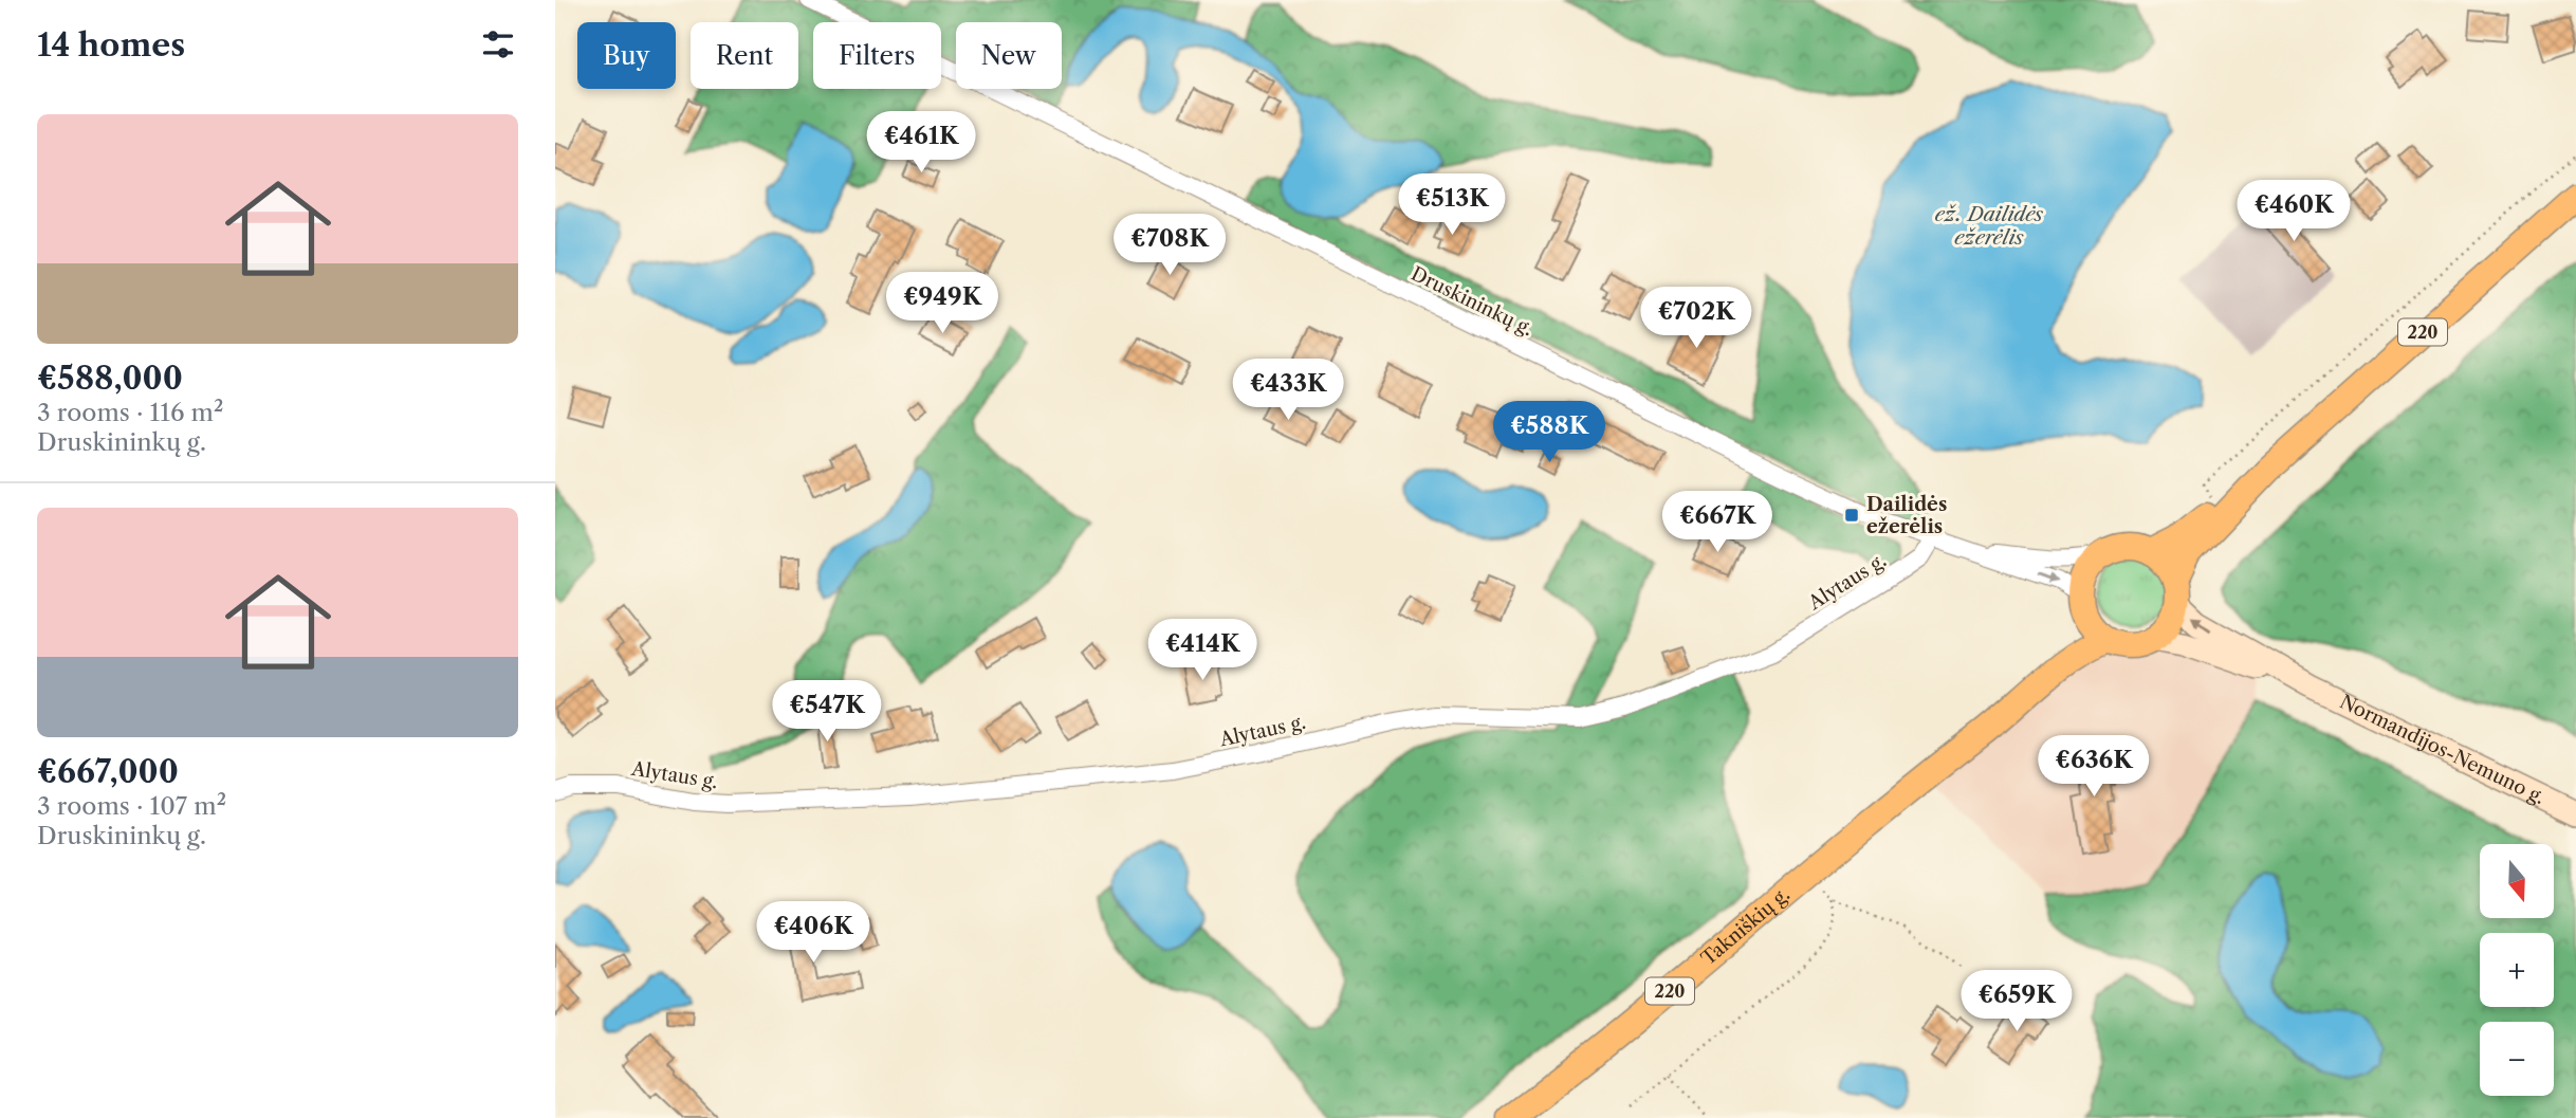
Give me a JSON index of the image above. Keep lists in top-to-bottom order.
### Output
{
  "streets": {
    "main road": ["220", "Normandijos-Nemuno g.", "Takniškių g."],
    "street": ["Druskininkų g.", "Alytaus g."]
  },
  "crossings": [
    ["Druskininkų g.", "Alytaus g."],
    ["220", "Normandijos-Nemuno g."],
    ["220", "Takniškių g."]
  ],
  "water": ["ež. Dailidės ežerėlis"],
  "places": {
    "transit": ["Dailidės ežerėlis"]
  },
  "north": "bottom",
  "page": {
    "heading": "14 homes",
    "chip": [
      "Buy",
      "Rent",
      "Filters",
      "New"
    ],
    "list": [
      {
        "name": "€588,000",
        "note": "3 rooms · 116 m² · Druskininkų g."
      },
      {
        "name": "€667,000",
        "note": "3 rooms · 107 m² · Druskininkų g."
      }
    ],
    "price": [
      "€461K",
      "€513K",
      "€460K",
      "€708K",
      "€949K",
      "€702K",
      "€433K",
      "€588K",
      "€667K",
      "€414K",
      "€547K",
      "€636K",
      "€406K",
      "€659K"
    ],
    "map_buttons": ["+", "−"]
  }
}
